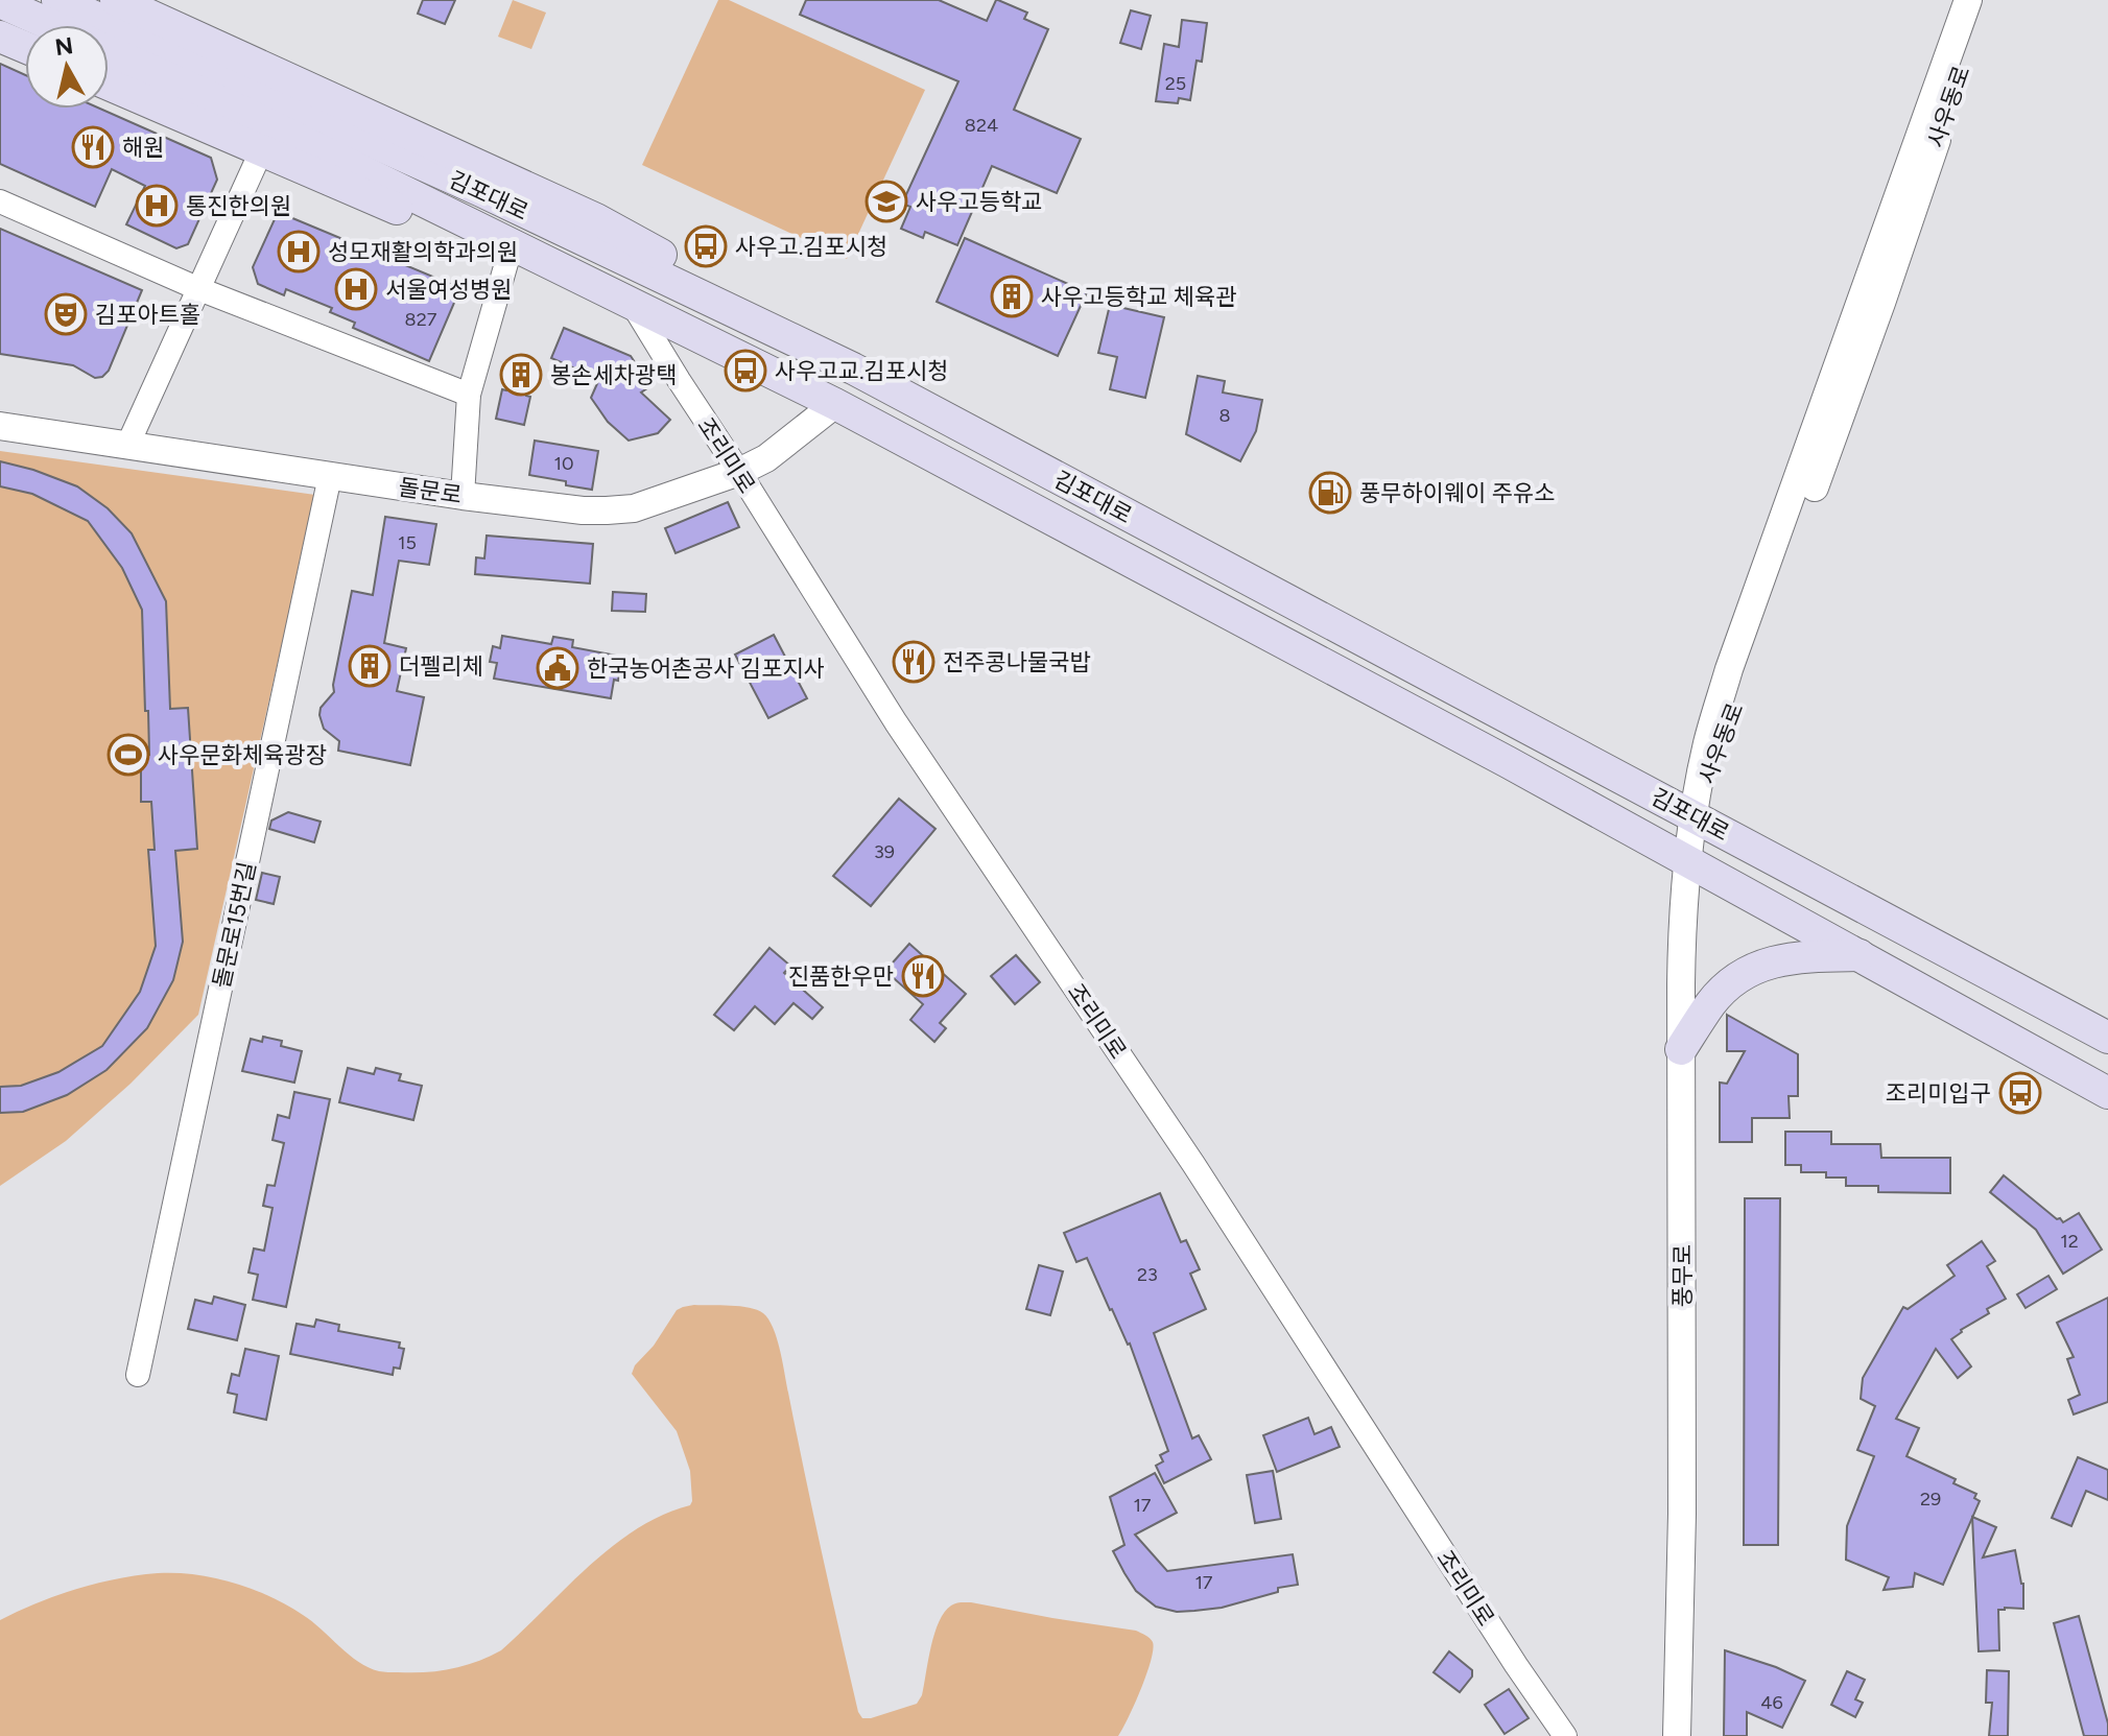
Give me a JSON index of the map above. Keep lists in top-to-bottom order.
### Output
{
  "streets": {
    "main road": ["김포대로"],
    "street": [
      "사우동로",
      "조리미로",
      "돌문로",
      "돌문로15번길",
      "풍무로"
    ]
  },
  "crossings": [
    ["사우동로", "김포대로"],
    ["사우동로", "풍무로"],
    ["김포대로", "조리미로"],
    ["김포대로", "돌문로"],
    ["김포대로", "풍무로"],
    ["조리미로", "돌문로"],
    ["돌문로", "돌문로15번길"]
  ],
  "places": {
    "restaurant": ["해원", "전주콩나물국밥", "진품한우만"],
    "school or university": ["사우고등학교"],
    "hospital": ["통진한의원", "성모재활의학과의원", "서울여성병원"],
    "bus stop": ["사우고.김포시청", "사우고교.김포시청", "조리미입구"],
    "building": ["사우고등학교 체육관", "봉손세차광택", "더펠리체"],
    "theatre": ["김포아트홀"],
    "fuel station": ["풍무하이웨이 주유소"],
    "public building": ["한국농어촌공사 김포지사"],
    "sports": ["사우문화체육광장"]
  },
  "house_numbers": [
    "25",
    "824",
    "827",
    "8",
    "10",
    "15",
    "39",
    "12",
    "23",
    "29",
    "17",
    "17",
    "46"
  ],
  "north": "top"
}
